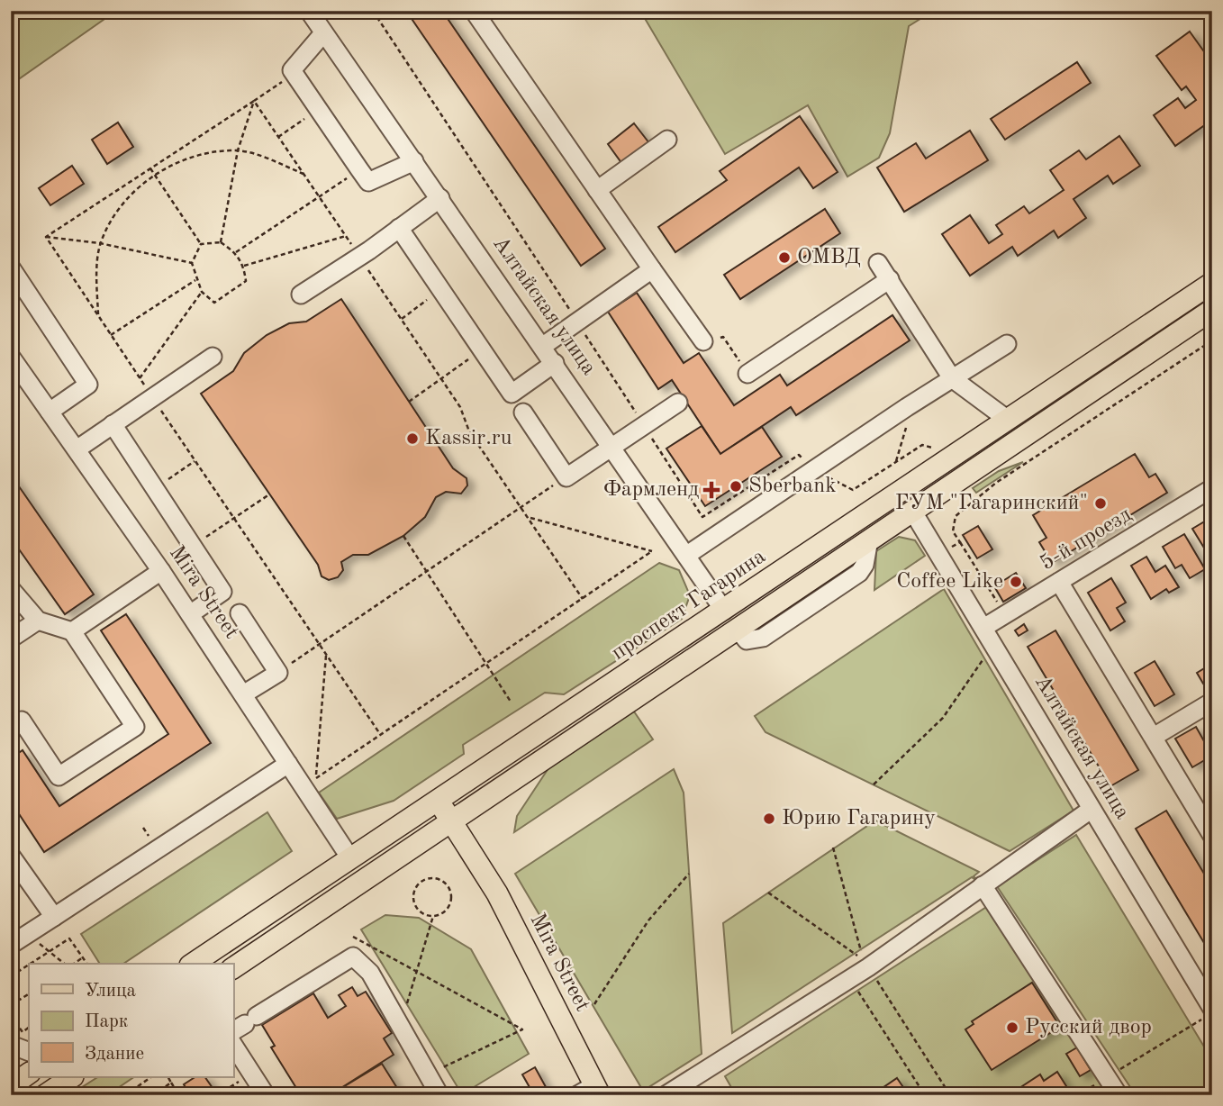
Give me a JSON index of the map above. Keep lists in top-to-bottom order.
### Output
{
  "streets": {
    "main road": ["Алтайская улица", "Mira Street", "проспект Гагарина"],
    "street": ["5-й проезд"]
  },
  "crossings": [
    ["Алтайская улица", "5-й проезд"],
    ["Алтайская улица", "проспект Гагарина"],
    ["Mira Street", "проспект Гагарина"]
  ],
  "places": {
    "other": [
      "ОМВД",
      "Kassir.ru",
      "Sberbank",
      "ГУМ \"Гагаринский\"",
      "Coffee Like",
      "Юрию Гагарину",
      "Русский двор"
    ],
    "health": ["Фармленд"]
  },
  "legend": ["Улица", "Парк", "Здание"]
}
